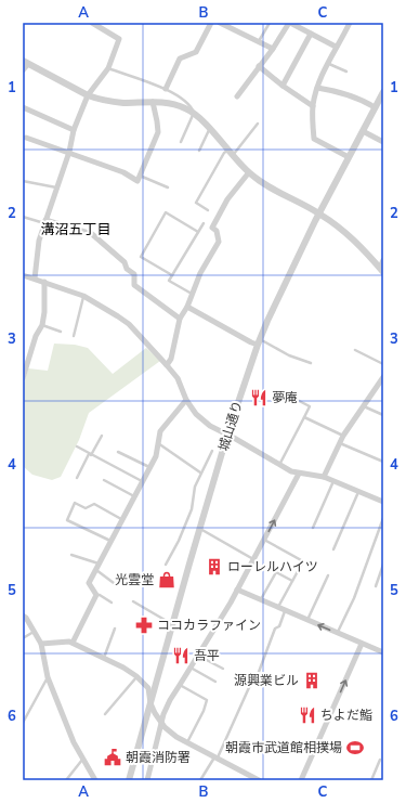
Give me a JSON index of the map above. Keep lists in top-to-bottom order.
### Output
{
  "streets": {
    "street": ["城山通り"]
  },
  "districts": ["溝沼五丁目"],
  "places": {
    "restaurant": ["夢庵", "吾平", "ちよだ鮨"],
    "building": ["ローレルハイツ", "源興業ビル"],
    "shop": ["光雲堂"],
    "pharmacy": ["ココカラファイン"],
    "sports": ["朝霞市武道館相撲場"],
    "public building": ["朝霞消防署"]
  },
  "grid": {
    "columns": ["A", "B", "C"],
    "rows": [
      "1",
      "2",
      "3",
      "4",
      "5",
      "6"
    ]
  }
}
